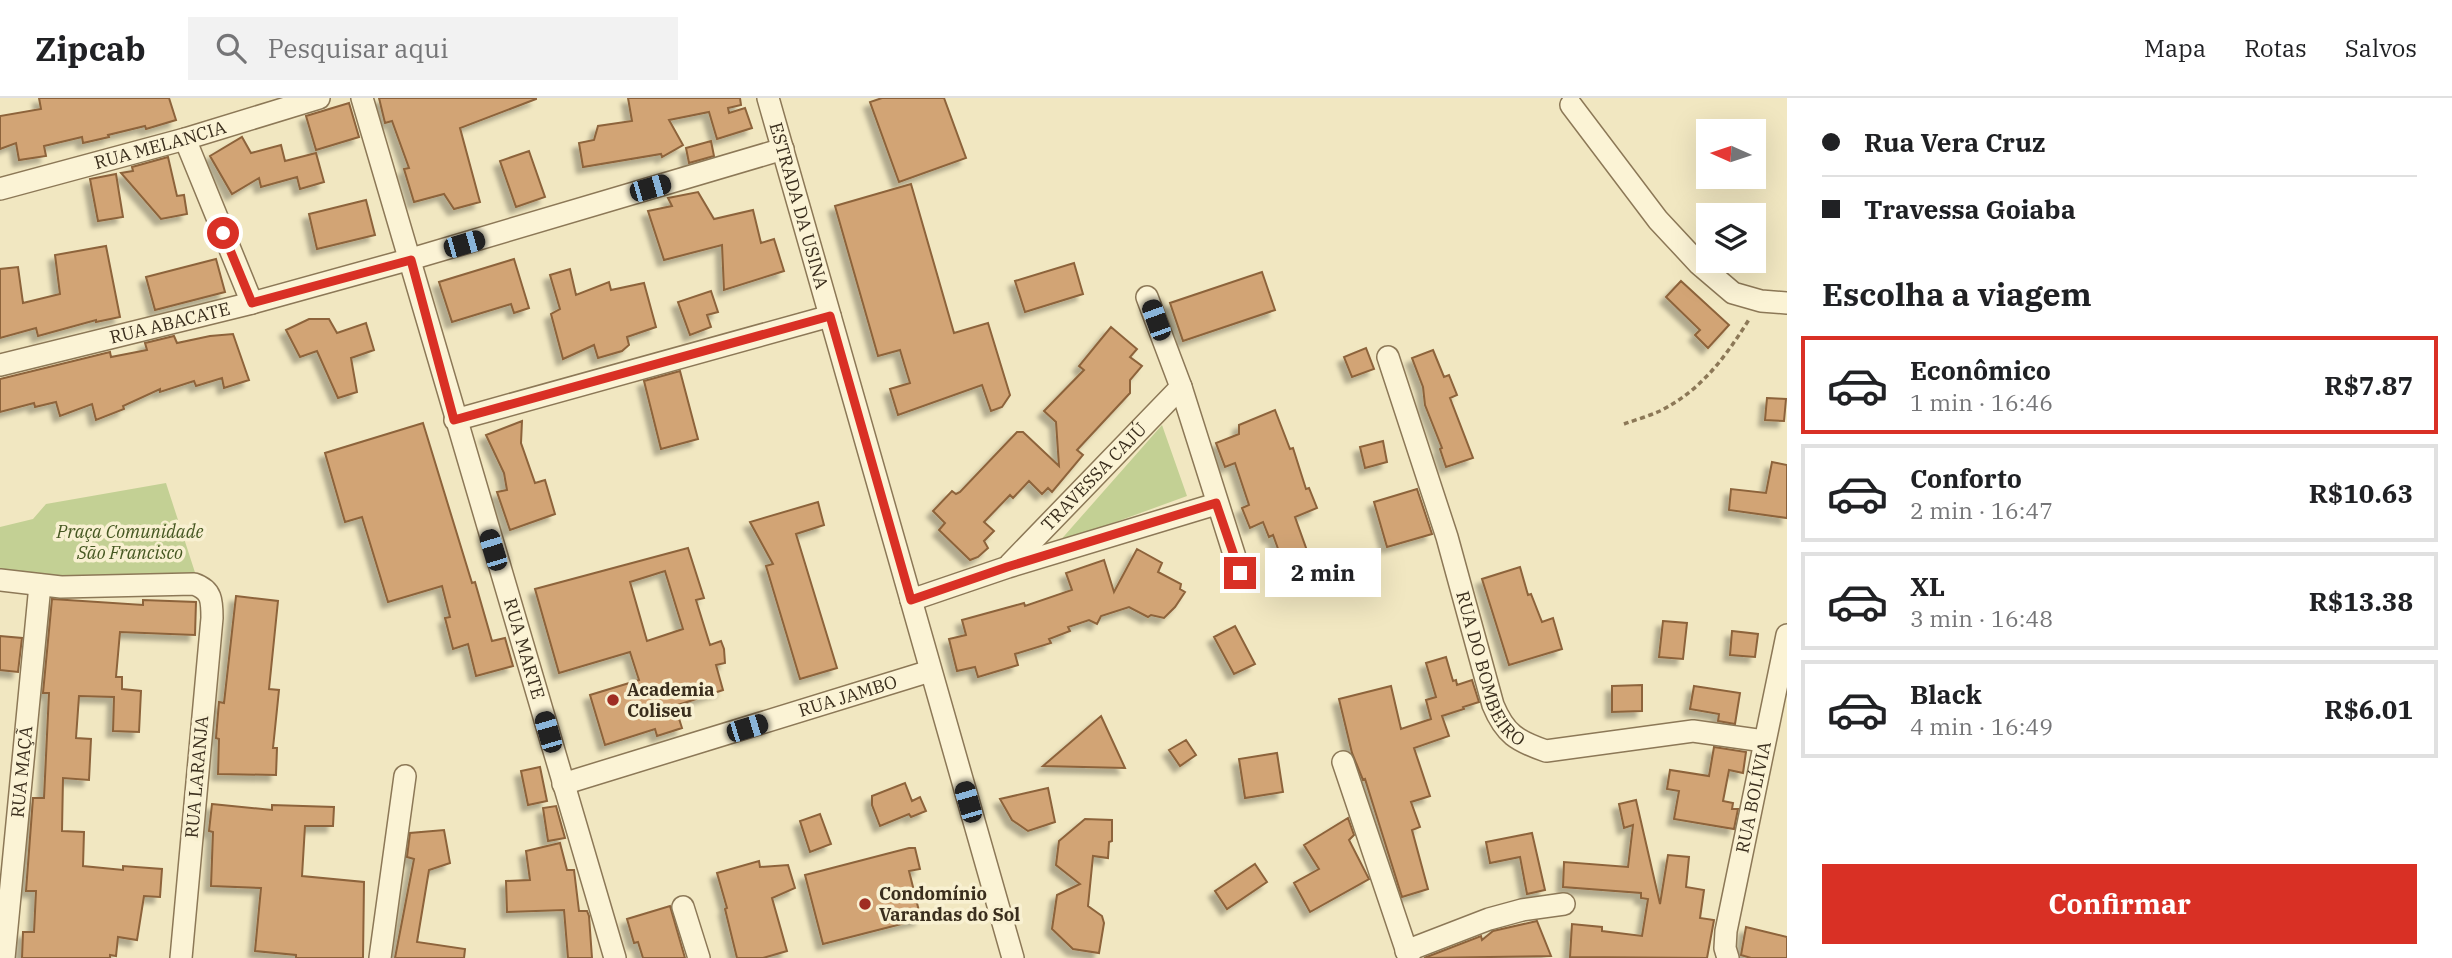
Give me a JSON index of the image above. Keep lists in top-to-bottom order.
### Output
{
  "streets": {
    "street": [
      "RUA MELANCIA",
      "ESTRADA DA USINA",
      "RUA ABACATE",
      "TRAVESSA CAJÚ",
      "RUA MARTE",
      "RUA DO BOMBEIRO",
      "RUA JAMBO",
      "RUA MAÇÃ",
      "RUA LARANJA",
      "RUA BOLÍVIA"
    ]
  },
  "crossings": [
    ["ESTRADA DA USINA", "RUA ABACATE"],
    ["ESTRADA DA USINA", "RUA JAMBO"],
    ["RUA ABACATE", "RUA MARTE"],
    ["RUA MARTE", "RUA JAMBO"],
    ["RUA DO BOMBEIRO", "RUA BOLÍVIA"],
    ["RUA MAÇÃ", "RUA LARANJA"]
  ],
  "parks": ["Praça Comunidade São Francisco"],
  "places": ["Academia Coliseu", "Condomínio Varandas do Sol"],
  "north": "left",
  "page": {
    "header": "Zipcab",
    "search": "Pesquisar aqui",
    "nav": ["Mapa", "Rotas", "Salvos"],
    "banner": ["Rua Vera Cruz", "Travessa Goiaba"],
    "heading": "Escolha a viagem",
    "list": [
      {
        "name": "Econômico",
        "note": "1 min · 16:46",
        "value": "R$7.87"
      },
      {
        "name": "Conforto",
        "note": "2 min · 16:47",
        "value": "R$10.63"
      },
      {
        "name": "XL",
        "note": "3 min · 16:48",
        "value": "R$13.38"
      },
      {
        "name": "Black",
        "note": "4 min · 16:49",
        "value": "R$6.01"
      }
    ],
    "bubble": "2 min",
    "buttons": "Confirmar"
  }
}
